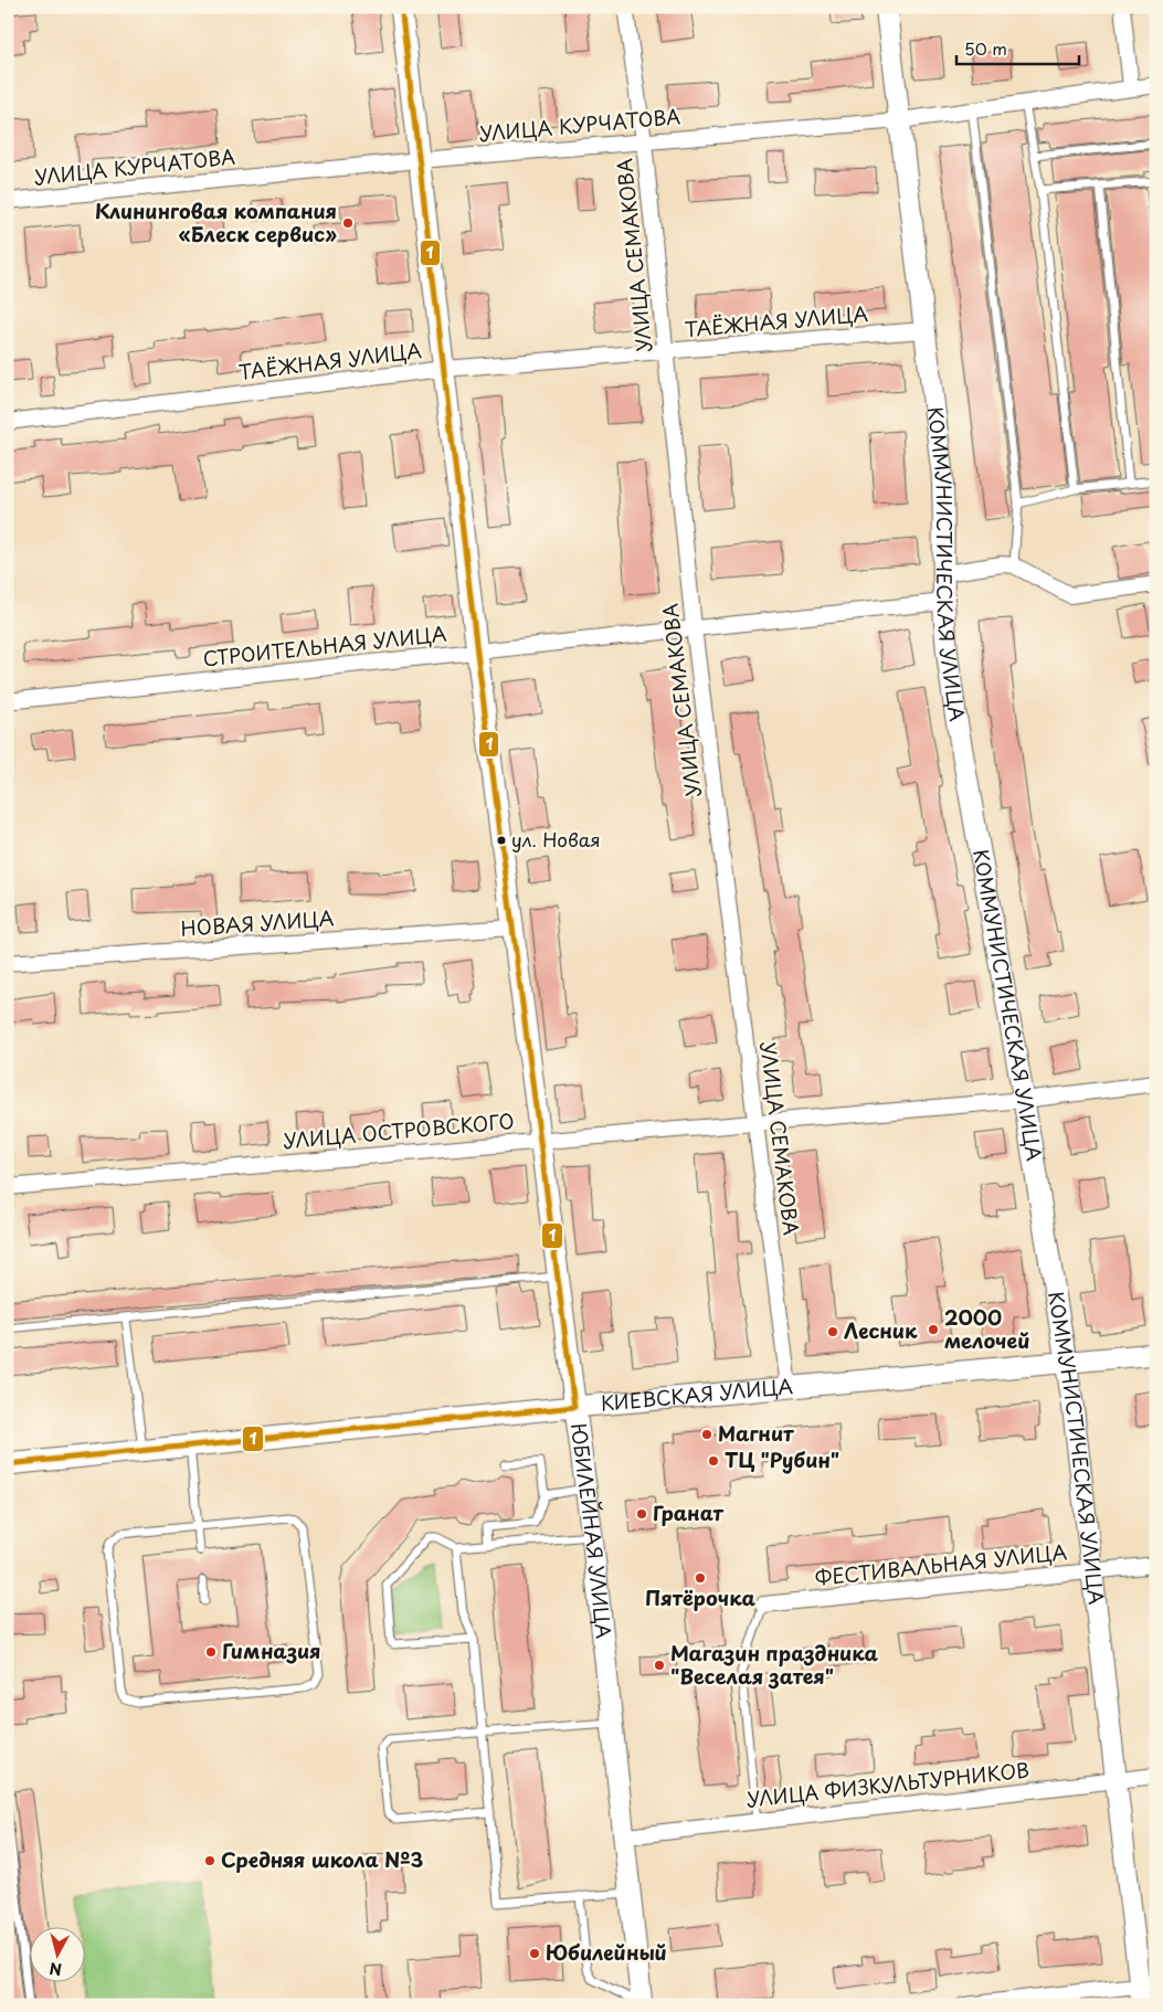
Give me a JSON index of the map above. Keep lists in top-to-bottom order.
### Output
{
  "streets": {
    "street": [
      "УЛИЦА КУРЧАТОВА",
      "УЛИЦА СЕМАКОВА",
      "ТАЁЖНАЯ УЛИЦА",
      "КОММУНИСТИЧЕСКАЯ УЛИЦА",
      "СТРОИТЕЛЬНАЯ УЛИЦА",
      "НОВАЯ УЛИЦА",
      "УЛИЦА ОСТРОВСКОГО",
      "КИЕВСКАЯ УЛИЦА",
      "ЮБИЛЕЙНАЯ УЛИЦА",
      "ФЕСТИВАЛЬНАЯ УЛИЦА",
      "УЛИЦА ФИЗКУЛЬТУРНИКОВ"
    ]
  },
  "crossings": [
    ["УЛИЦА КУРЧАТОВА", "УЛИЦА СЕМАКОВА"],
    ["УЛИЦА КУРЧАТОВА", "КОММУНИСТИЧЕСКАЯ УЛИЦА"],
    ["УЛИЦА КУРЧАТОВА", "ЮБИЛЕЙНАЯ УЛИЦА"],
    ["УЛИЦА СЕМАКОВА", "ТАЁЖНАЯ УЛИЦА"],
    ["УЛИЦА СЕМАКОВА", "СТРОИТЕЛЬНАЯ УЛИЦА"],
    ["УЛИЦА СЕМАКОВА", "УЛИЦА ОСТРОВСКОГО"],
    ["УЛИЦА СЕМАКОВА", "КИЕВСКАЯ УЛИЦА"],
    ["ТАЁЖНАЯ УЛИЦА", "КОММУНИСТИЧЕСКАЯ УЛИЦА"],
    ["ТАЁЖНАЯ УЛИЦА", "ЮБИЛЕЙНАЯ УЛИЦА"],
    ["КОММУНИСТИЧЕСКАЯ УЛИЦА", "СТРОИТЕЛЬНАЯ УЛИЦА"],
    ["КОММУНИСТИЧЕСКАЯ УЛИЦА", "УЛИЦА ОСТРОВСКОГО"],
    ["КОММУНИСТИЧЕСКАЯ УЛИЦА", "КИЕВСКАЯ УЛИЦА"],
    ["КОММУНИСТИЧЕСКАЯ УЛИЦА", "ФЕСТИВАЛЬНАЯ УЛИЦА"],
    ["КОММУНИСТИЧЕСКАЯ УЛИЦА", "УЛИЦА ФИЗКУЛЬТУРНИКОВ"],
    ["СТРОИТЕЛЬНАЯ УЛИЦА", "ЮБИЛЕЙНАЯ УЛИЦА"],
    ["НОВАЯ УЛИЦА", "ЮБИЛЕЙНАЯ УЛИЦА"],
    ["УЛИЦА ОСТРОВСКОГО", "ЮБИЛЕЙНАЯ УЛИЦА"],
    ["КИЕВСКАЯ УЛИЦА", "ЮБИЛЕЙНАЯ УЛИЦА"],
    ["ЮБИЛЕЙНАЯ УЛИЦА", "УЛИЦА ФИЗКУЛЬТУРНИКОВ"]
  ],
  "places": [
    "Клининговая компания «Блеск сервис»",
    "ул. Новая",
    "2000 мелочей",
    "Лесник",
    "Магнит",
    "ТЦ \"Рубин\"",
    "Гранат",
    "Пятёрочка",
    "Гимназия",
    "Магазин праздника \"Веселая затея\"",
    "Средняя школа №3",
    "Юбилейный"
  ],
  "lines": ["transit line 1"],
  "scale_bar": "50 m",
  "north": "bottom"
}
